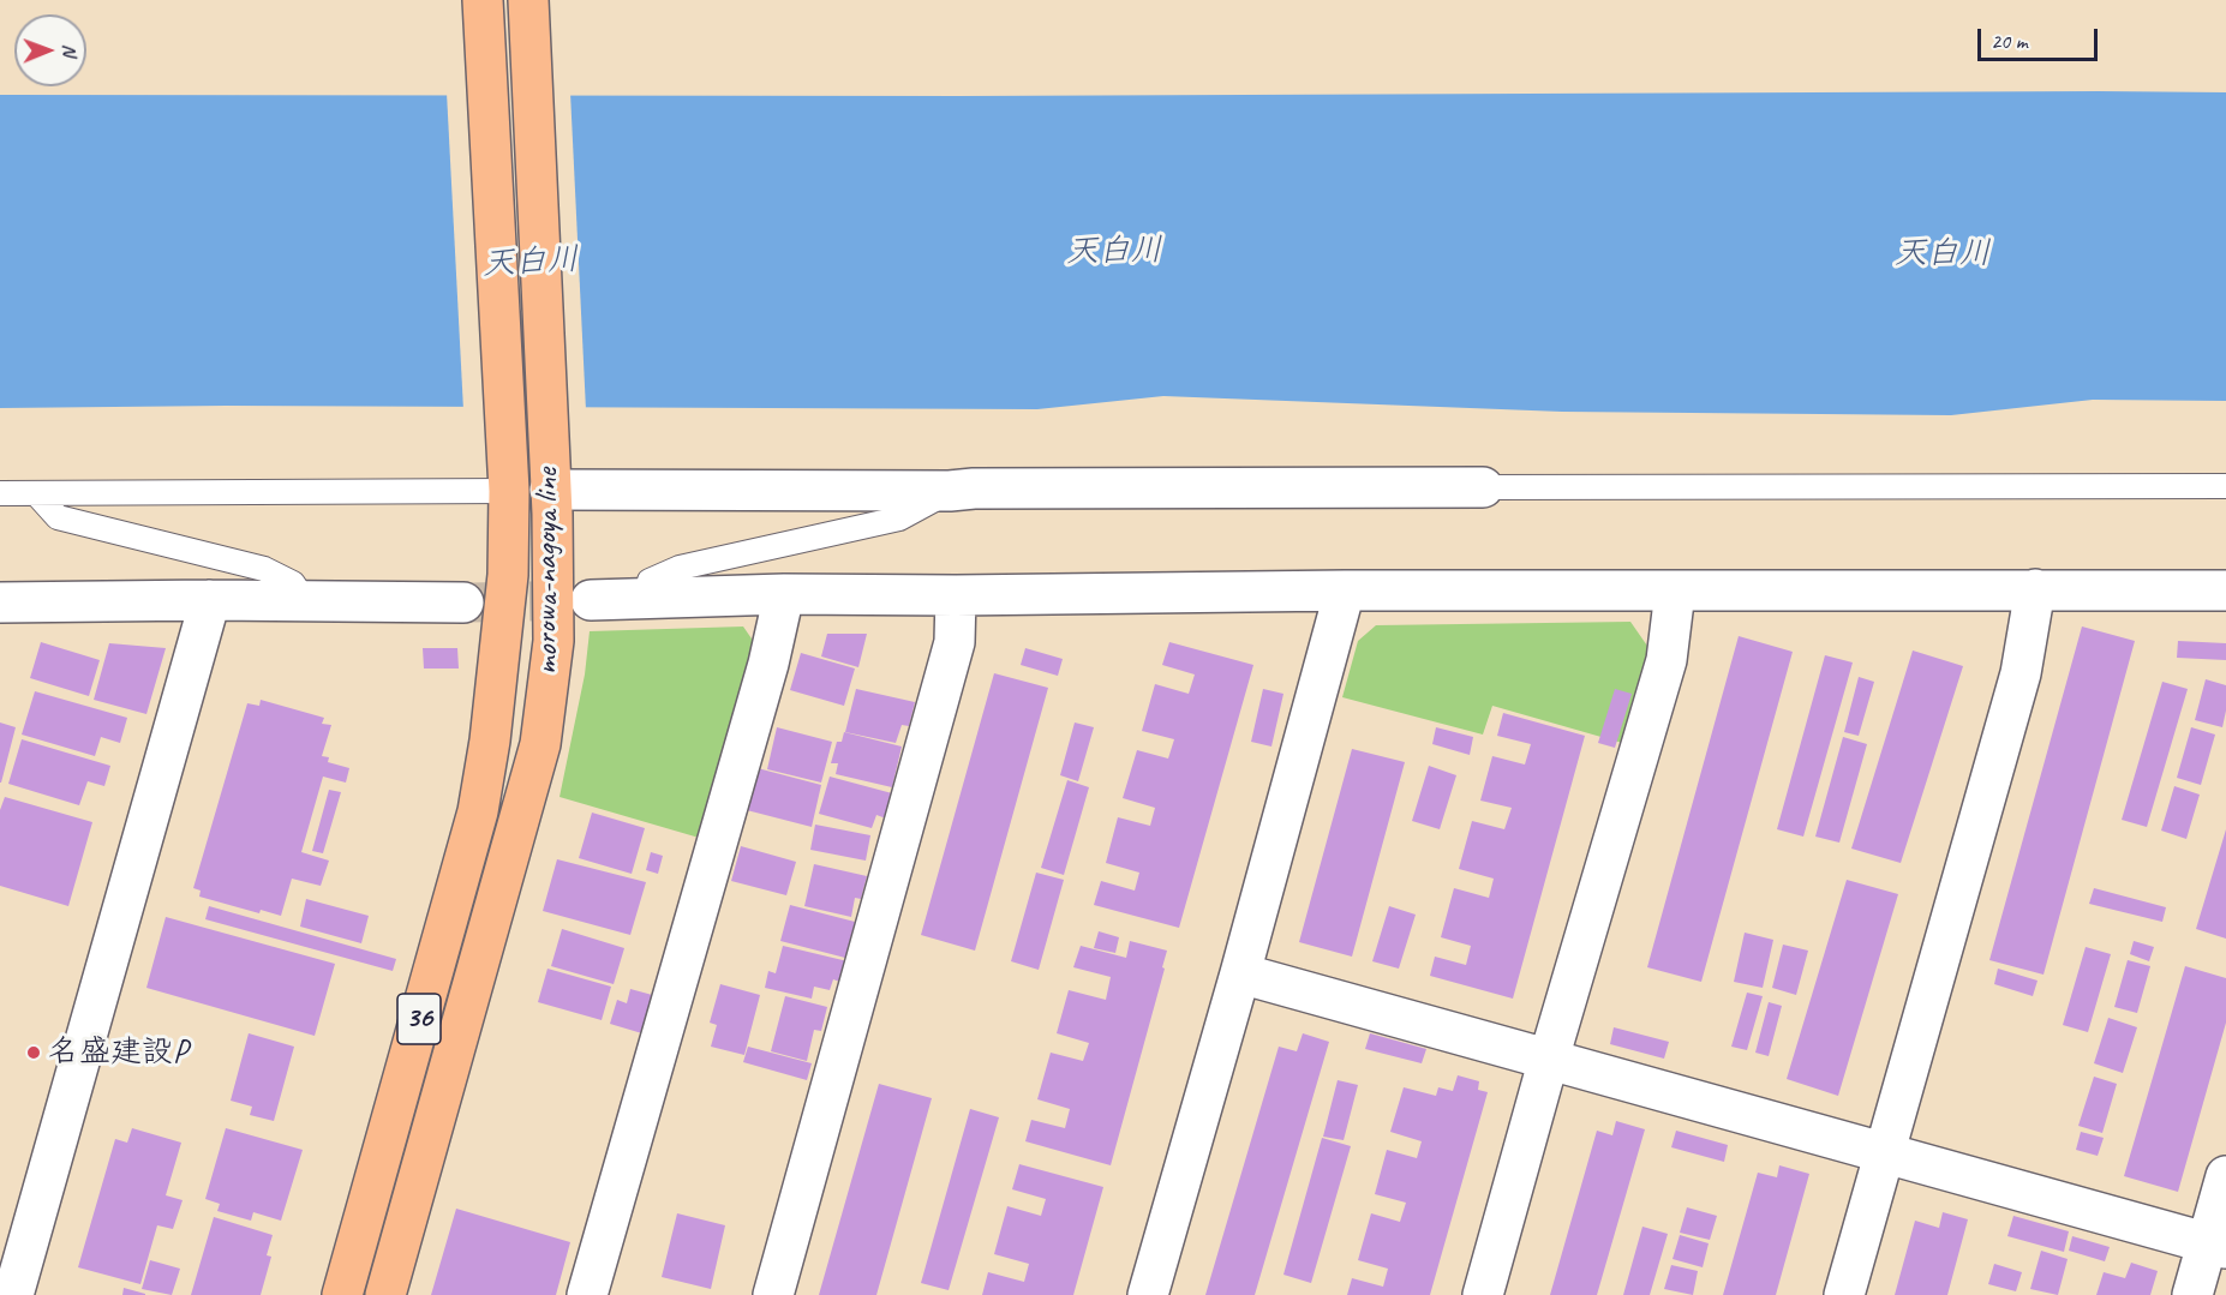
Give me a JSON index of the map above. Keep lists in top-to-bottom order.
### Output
{
  "streets": {
    "main road": ["morowa-nagoya line", "36"]
  },
  "water": ["天白川"],
  "places": ["名盛建設P"],
  "scale_bar": "20 m",
  "north": "right"
}
